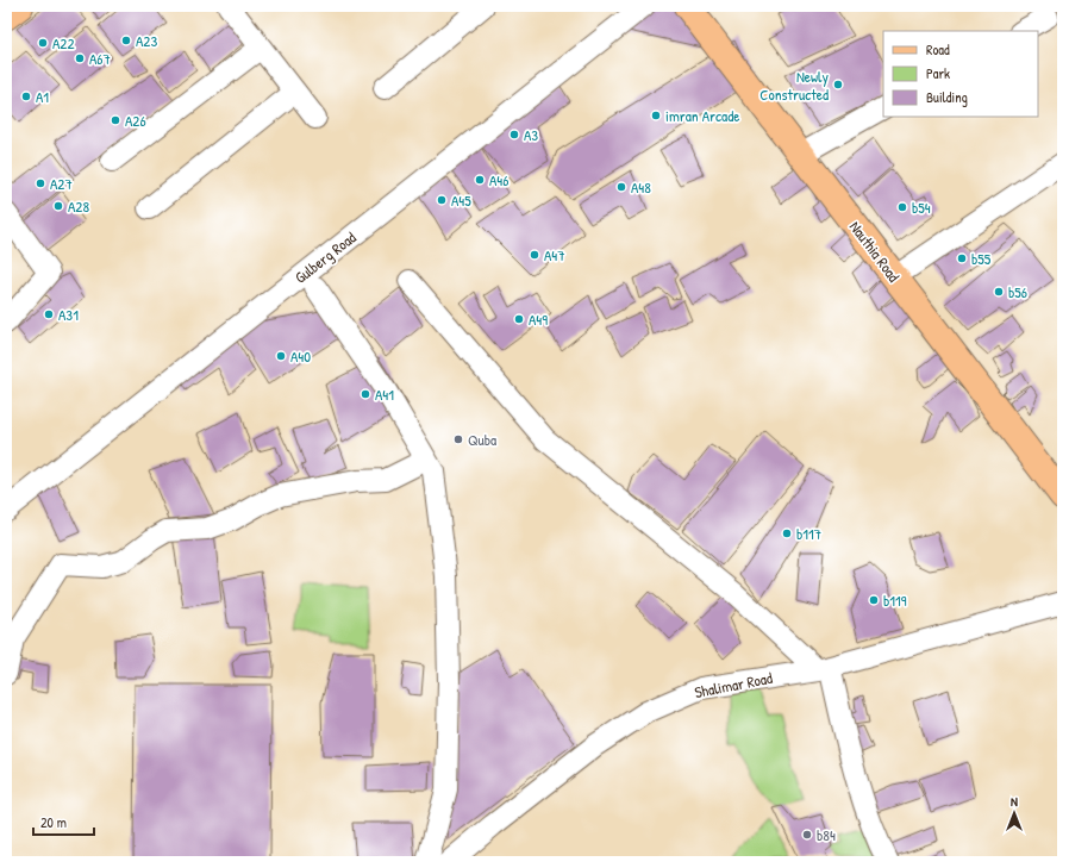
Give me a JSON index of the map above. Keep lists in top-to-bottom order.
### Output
{
  "streets": {
    "main road": ["Nauthia Road"],
    "street": ["Gulberg Road", "Shalimar Road"]
  },
  "places": [
    "A23",
    "A22",
    "A67",
    "Newly Constructed",
    "A1",
    "imran Arcade",
    "A26",
    "A3",
    "A46",
    "A27",
    "A48",
    "A45",
    "A28",
    "b54",
    "A47",
    "b55",
    "b56",
    "A31",
    "A49",
    "A40",
    "A41",
    "Quba",
    "b117",
    "b119",
    "b84"
  ],
  "legend": ["Road", "Park", "Building"],
  "scale_bar": "20 m",
  "north": "top"
}
